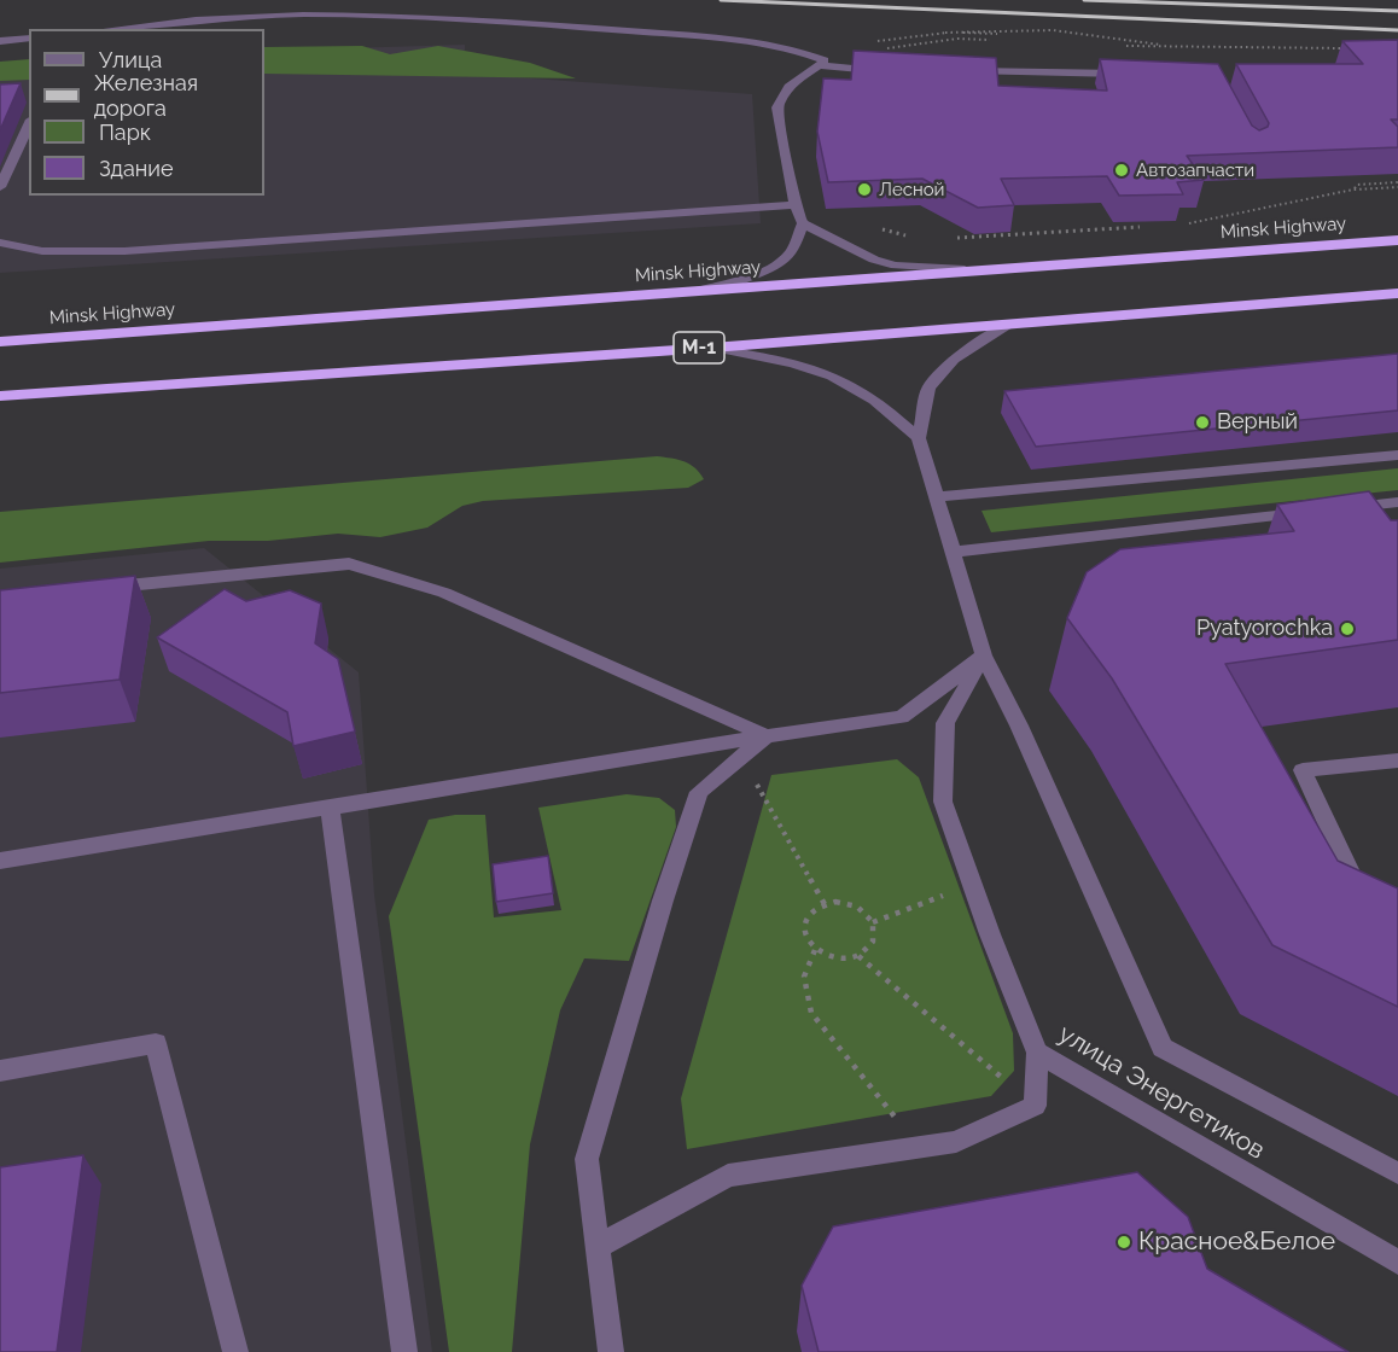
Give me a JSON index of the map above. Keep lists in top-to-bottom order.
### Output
{
  "streets": {
    "highway": ["Minsk Highway", "М-1"],
    "street": ["улица Энергетиков"]
  },
  "places": [
    "Автозапчасти",
    "Лесной",
    "Верный",
    "Pyatyorochka",
    "Красное&Белое"
  ],
  "legend": [
    "Улица",
    "Железная дорога",
    "Парк",
    "Здание"
  ]
}
